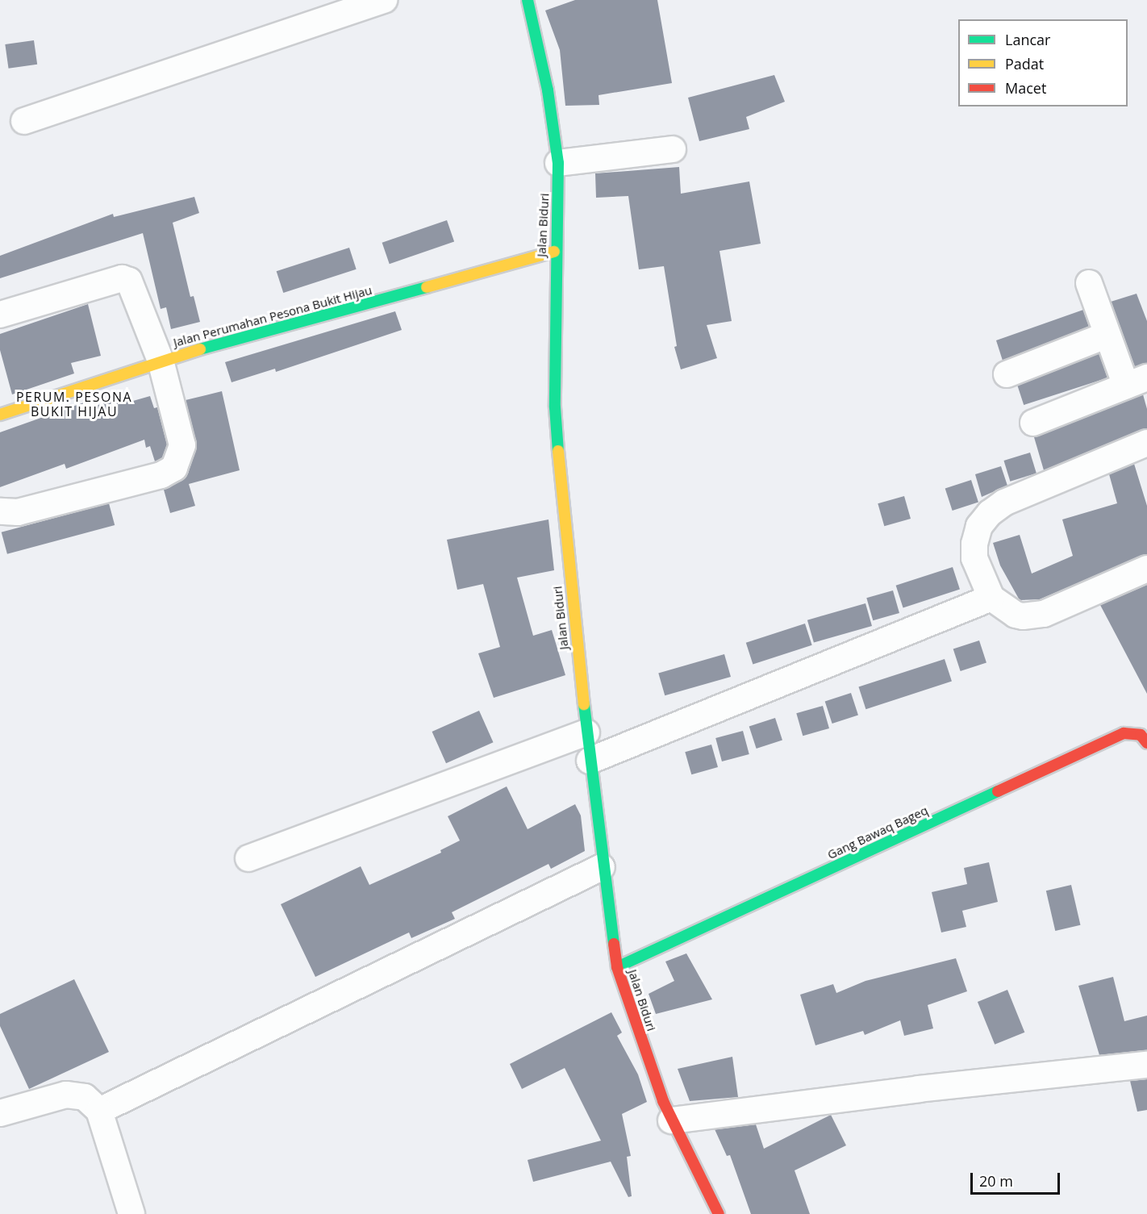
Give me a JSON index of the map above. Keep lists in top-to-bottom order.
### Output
{
  "streets": {
    "street": ["Jalan Biduri", "Jalan Perumahan Pesona Bukit Hijau", "Gang Bawaq Bageq"]
  },
  "crossings": [
    ["Jalan Biduri", "Jalan Perumahan Pesona Bukit Hijau"],
    ["Jalan Biduri", "Gang Bawaq Bageq"]
  ],
  "districts": ["PERUM. PESONA BUKIT HIJAU"],
  "legend": ["Lancar", "Padat", "Macet"],
  "scale_bar": "20 m"
}
